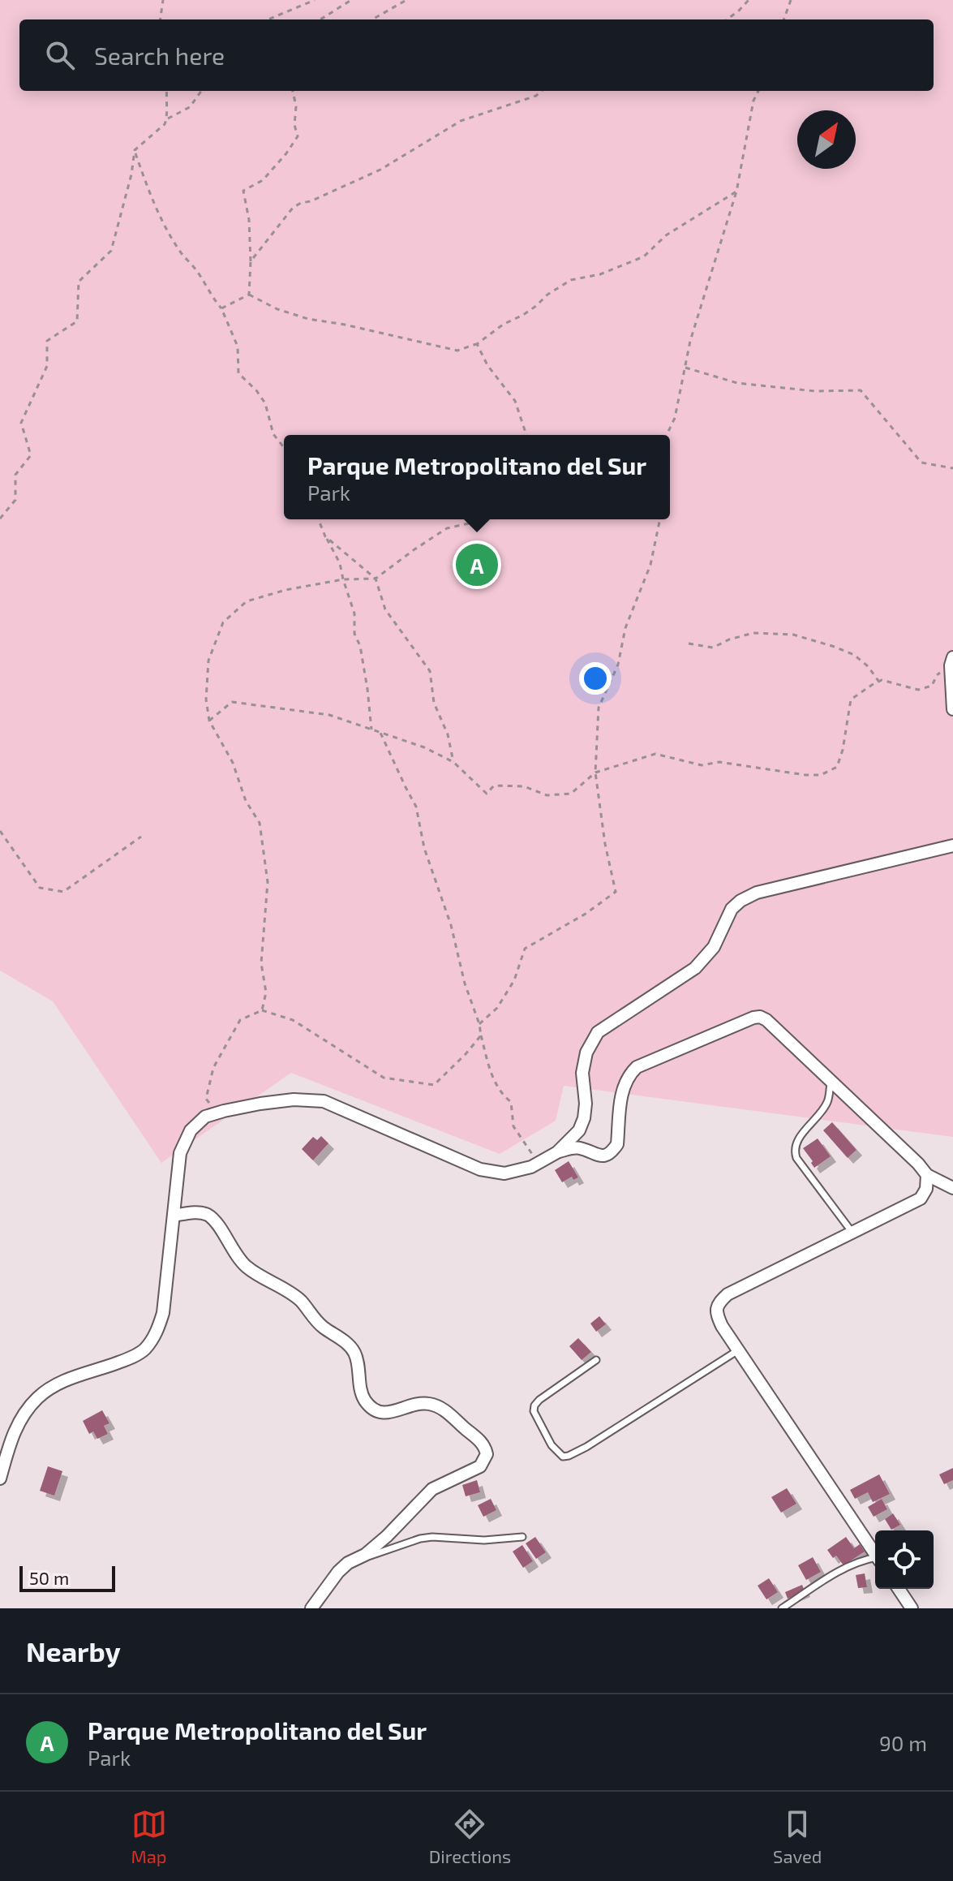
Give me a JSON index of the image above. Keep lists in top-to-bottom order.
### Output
{
  "scale_bar": "50 m",
  "north": "top right",
  "page": {
    "search": "Search here",
    "popup": ["Parque Metropolitano del Sur", "Park"],
    "pins": "A",
    "scale": "50 m",
    "heading": "Nearby",
    "list": [
      {
        "mark": "A",
        "name": "Parque Metropolitano del Sur",
        "note": "Park",
        "value": "90 m"
      }
    ],
    "nav": ["Map", "Directions", "Saved"]
  }
}
